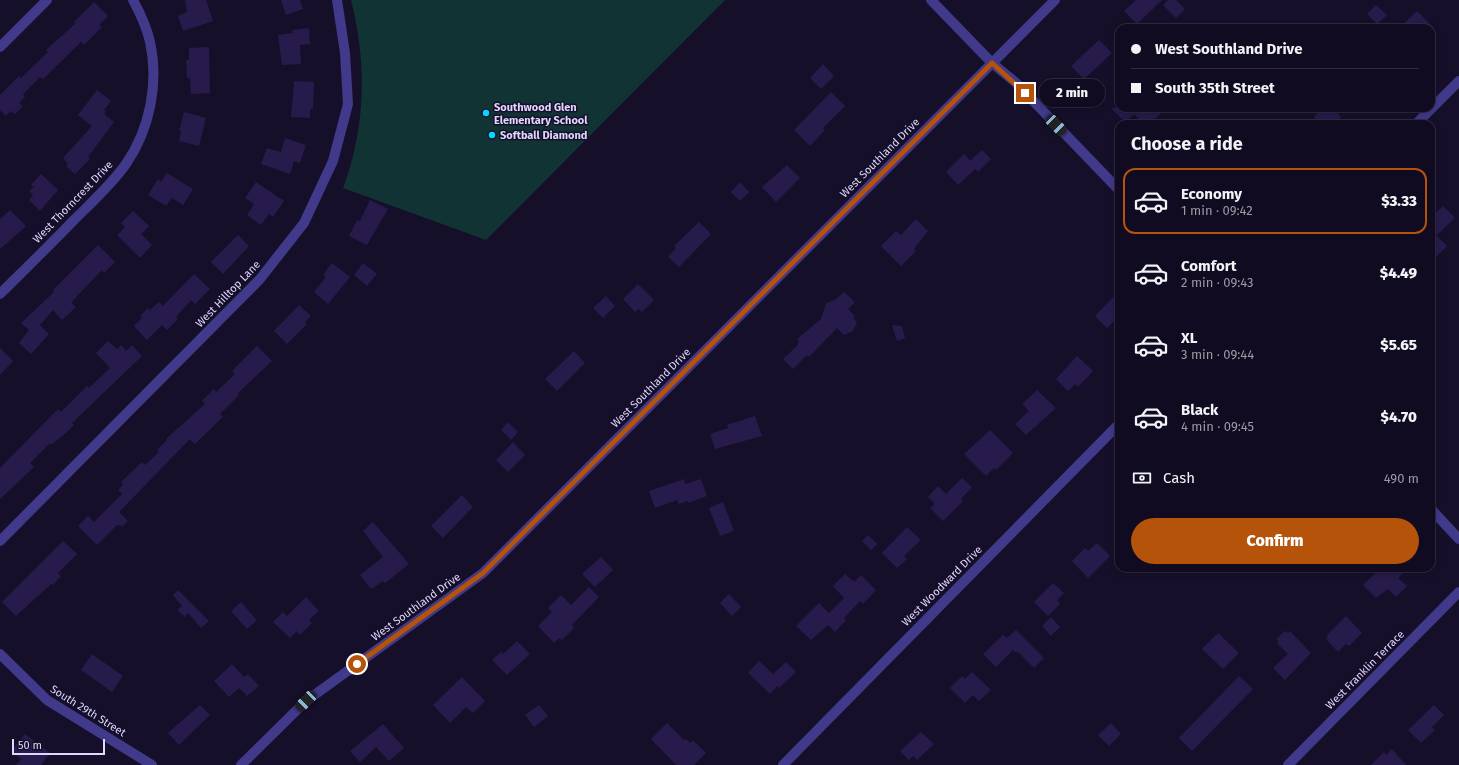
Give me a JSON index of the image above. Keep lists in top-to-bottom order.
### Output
{
  "streets": {
    "street": [
      "West Southland Drive",
      "West Thorncrest Drive",
      "West Hilltop Lane",
      "West Woodward Drive",
      "West Franklin Terrace",
      "South 29th Street"
    ]
  },
  "places": ["Southwood Glen Elementary School", "Softball Diamond"],
  "scale_bar": "50 m",
  "page": {
    "banner": ["West Southland Drive", "South 35th Street"],
    "bubble": "2 min",
    "heading": "Choose a ride",
    "list": [
      {
        "name": "Economy",
        "note": "1 min · 09:42",
        "value": "$3.33"
      },
      {
        "name": "Comfort",
        "note": "2 min · 09:43",
        "value": "$4.49"
      },
      {
        "name": "XL",
        "note": "3 min · 09:44",
        "value": "$5.65"
      },
      {
        "name": "Black",
        "note": "4 min · 09:45",
        "value": "$4.70"
      }
    ],
    "pay": ["Cash", "490 m"],
    "buttons": "Confirm",
    "scale": "50 m"
  }
}
